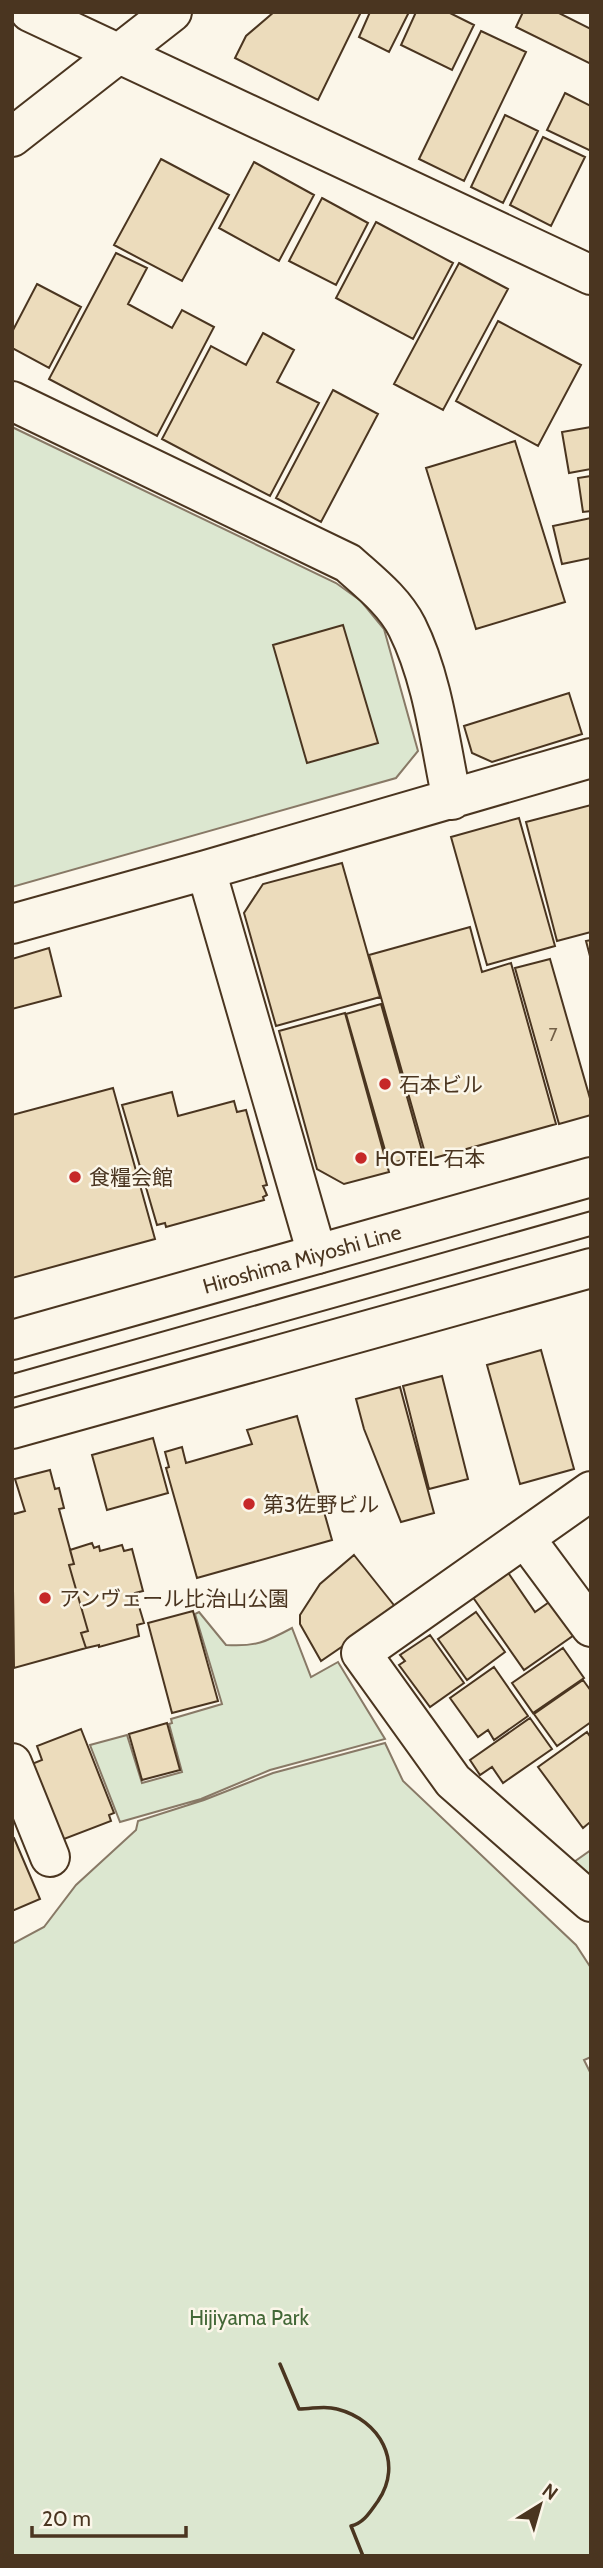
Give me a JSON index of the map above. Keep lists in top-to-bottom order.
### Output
{
  "streets": {
    "street": ["Hiroshima Miyoshi Line"]
  },
  "parks": ["Hijiyama Park"],
  "places": [
    "石本ビル",
    "HOTEL 石本",
    "食糧会館",
    "第3佐野ビル",
    "アンヴェール比治山公園"
  ],
  "house_numbers": ["7"],
  "scale_bar": "20 m",
  "north": "top right"
}
